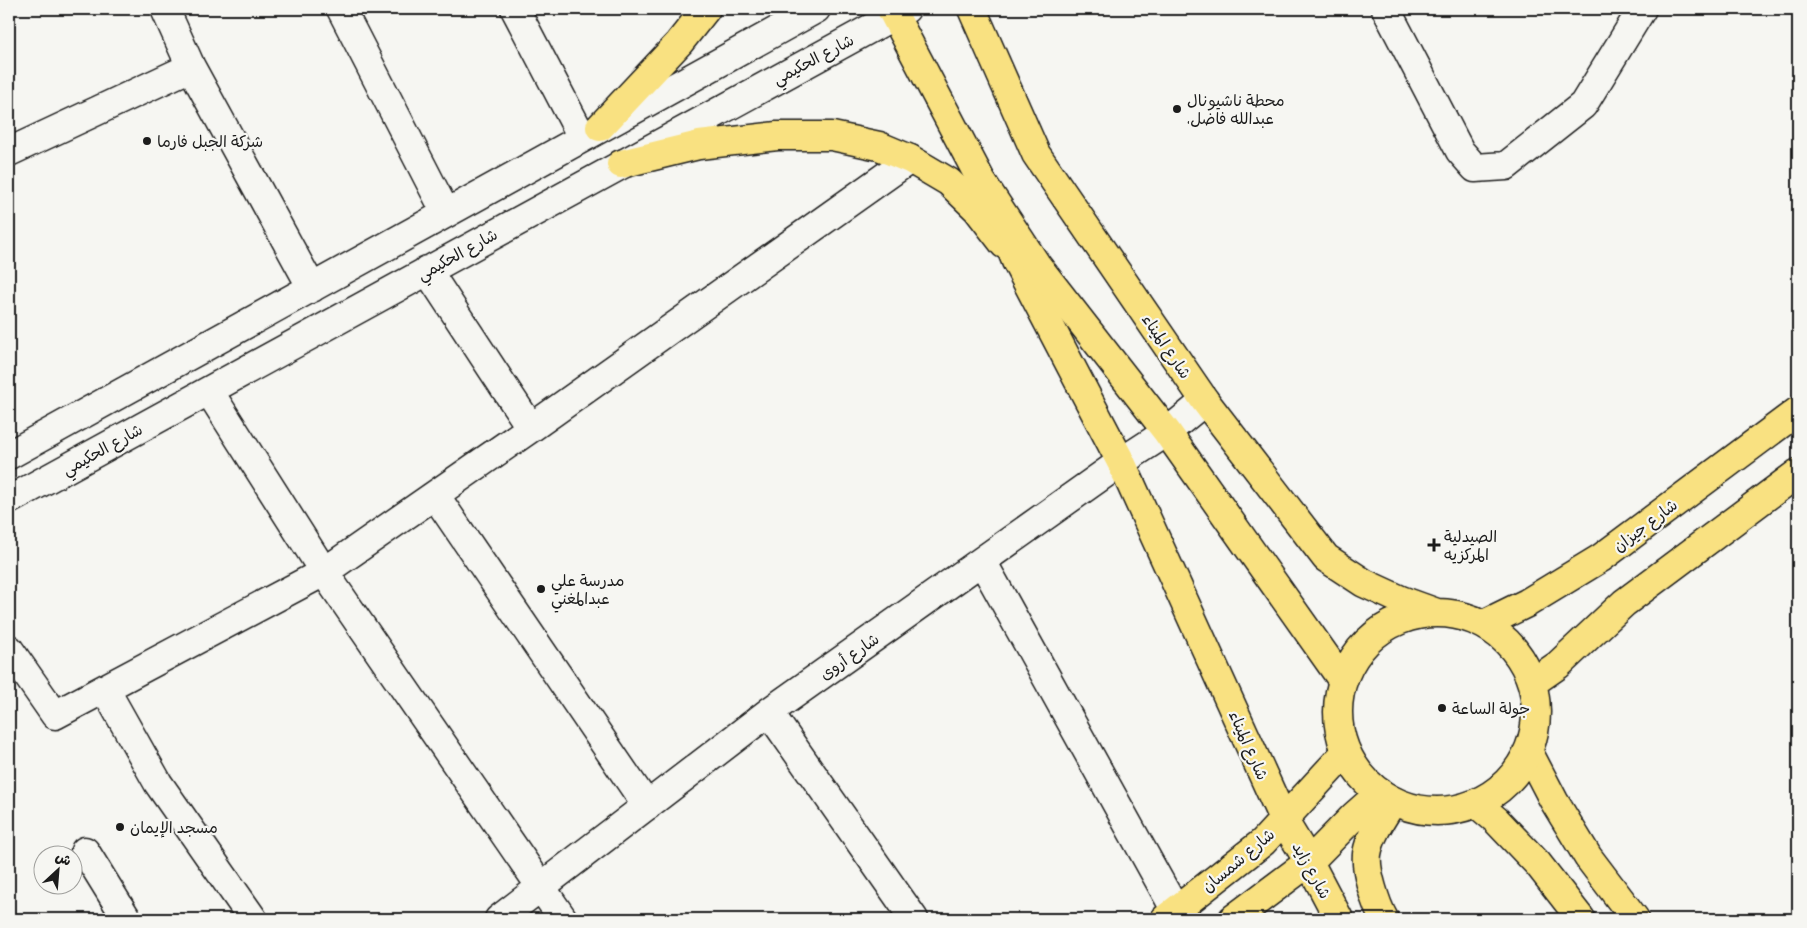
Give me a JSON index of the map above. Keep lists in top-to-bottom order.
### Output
{
  "streets": {
    "main road": [
      "شارع الميناء",
      "شارع جيزان",
      "شارع شمسان",
      "شارع زايد"
    ],
    "street": ["شارع الحكيمي", "شارع أروى"]
  },
  "crossings": [
    ["شارع الحكيمي", "شارع الميناء"],
    ["شارع الميناء", "شارع أروى"],
    ["شارع الميناء", "شارع شمسان"],
    ["شارع الميناء", "شارع زايد"],
    ["شارع شمسان", "شارع زايد"]
  ],
  "places": {
    "other": [
      "محطة ناشيونال .عبدالله فاضل",
      "شركة الجبل فارما",
      "مدرسة علي عبدالمغني",
      "جولة الساعة",
      "مسجد الإيمان"
    ],
    "health": ["الصيدلية المركزيه"]
  },
  "north": "top right"
}
